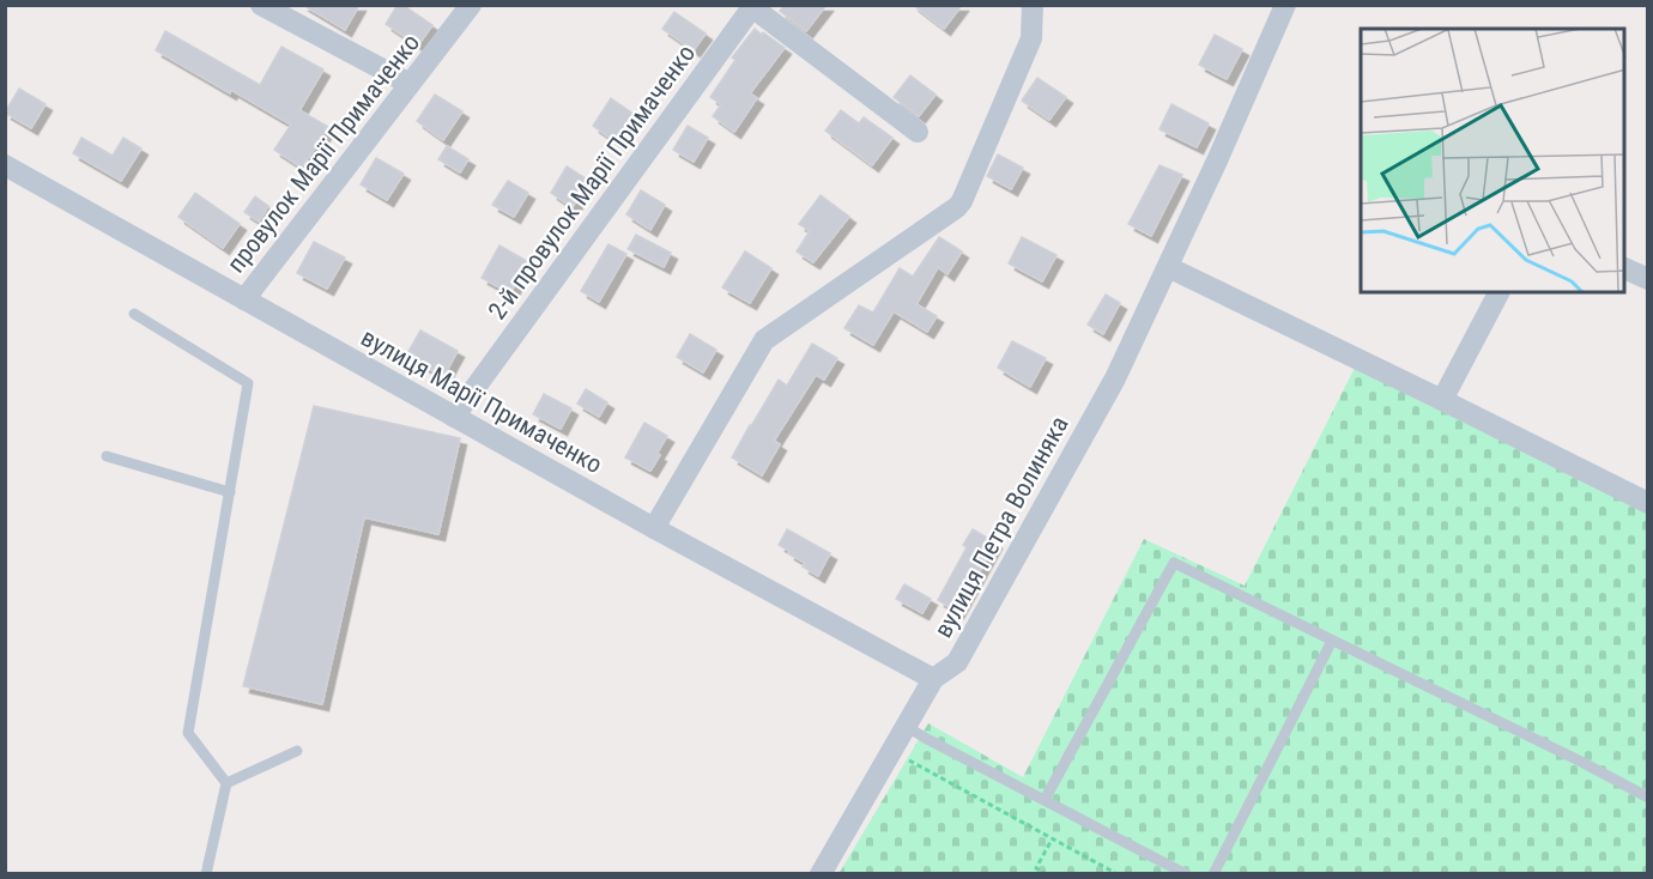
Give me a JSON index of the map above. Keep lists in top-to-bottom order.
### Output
{
  "streets": {
    "street": [
      "провулок Марії Примаченко",
      "2-й провулок Марії Примаченко",
      "вулиця Марії Примаченко",
      "вулиця Петра Волиняка"
    ]
  },
  "crossings": [
    ["провулок Марії Примаченко", "вулиця Марії Примаченко"],
    ["2-й провулок Марії Примаченко", "вулиця Марії Примаченко"],
    ["вулиця Марії Примаченко", "вулиця Петра Волиняка"]
  ]
}
